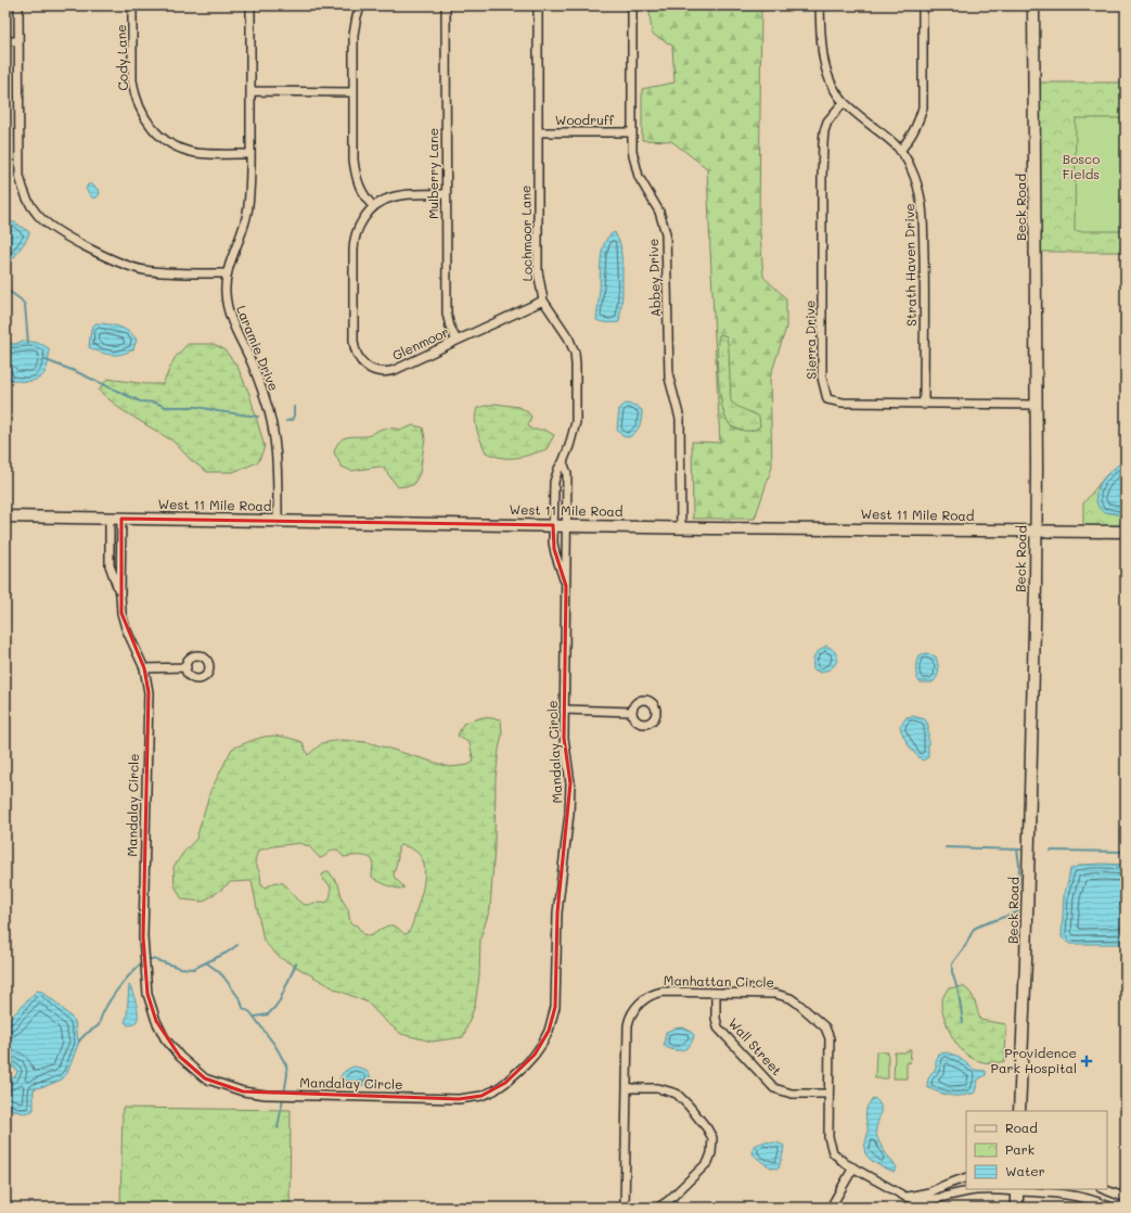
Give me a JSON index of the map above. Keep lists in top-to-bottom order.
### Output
{
  "streets": {
    "street": [
      "Cody Lane",
      "Woodruff",
      "Mulberry Lane",
      "Beck Road",
      "Lochmoor Lane",
      "Strath Haven Drive",
      "Abbey Drive",
      "Sierra Drive",
      "Glenmoor",
      "Laramie Drive",
      "West 11 Mile Road",
      "Mandalay Circle",
      "Manhattan Circle",
      "Wall Street"
    ]
  },
  "crossings": [
    ["Cody Lane", "Laramie Drive"],
    ["Woodruff", "Lochmoor Lane"],
    ["Woodruff", "Abbey Drive"],
    ["Mulberry Lane", "Glenmoor"],
    ["Beck Road", "Sierra Drive"],
    ["Beck Road", "West 11 Mile Road"],
    ["Lochmoor Lane", "Glenmoor"],
    ["Lochmoor Lane", "West 11 Mile Road"],
    ["Lochmoor Lane", "Mandalay Circle"],
    ["Strath Haven Drive", "Sierra Drive"],
    ["Abbey Drive", "West 11 Mile Road"],
    ["Laramie Drive", "West 11 Mile Road"],
    ["West 11 Mile Road", "Mandalay Circle"],
    ["Manhattan Circle", "Wall Street"]
  ],
  "parks": ["Bosco Fields"],
  "places": {
    "health": ["Providence Park Hospital"]
  },
  "legend": ["Road", "Park", "Water"]
}
